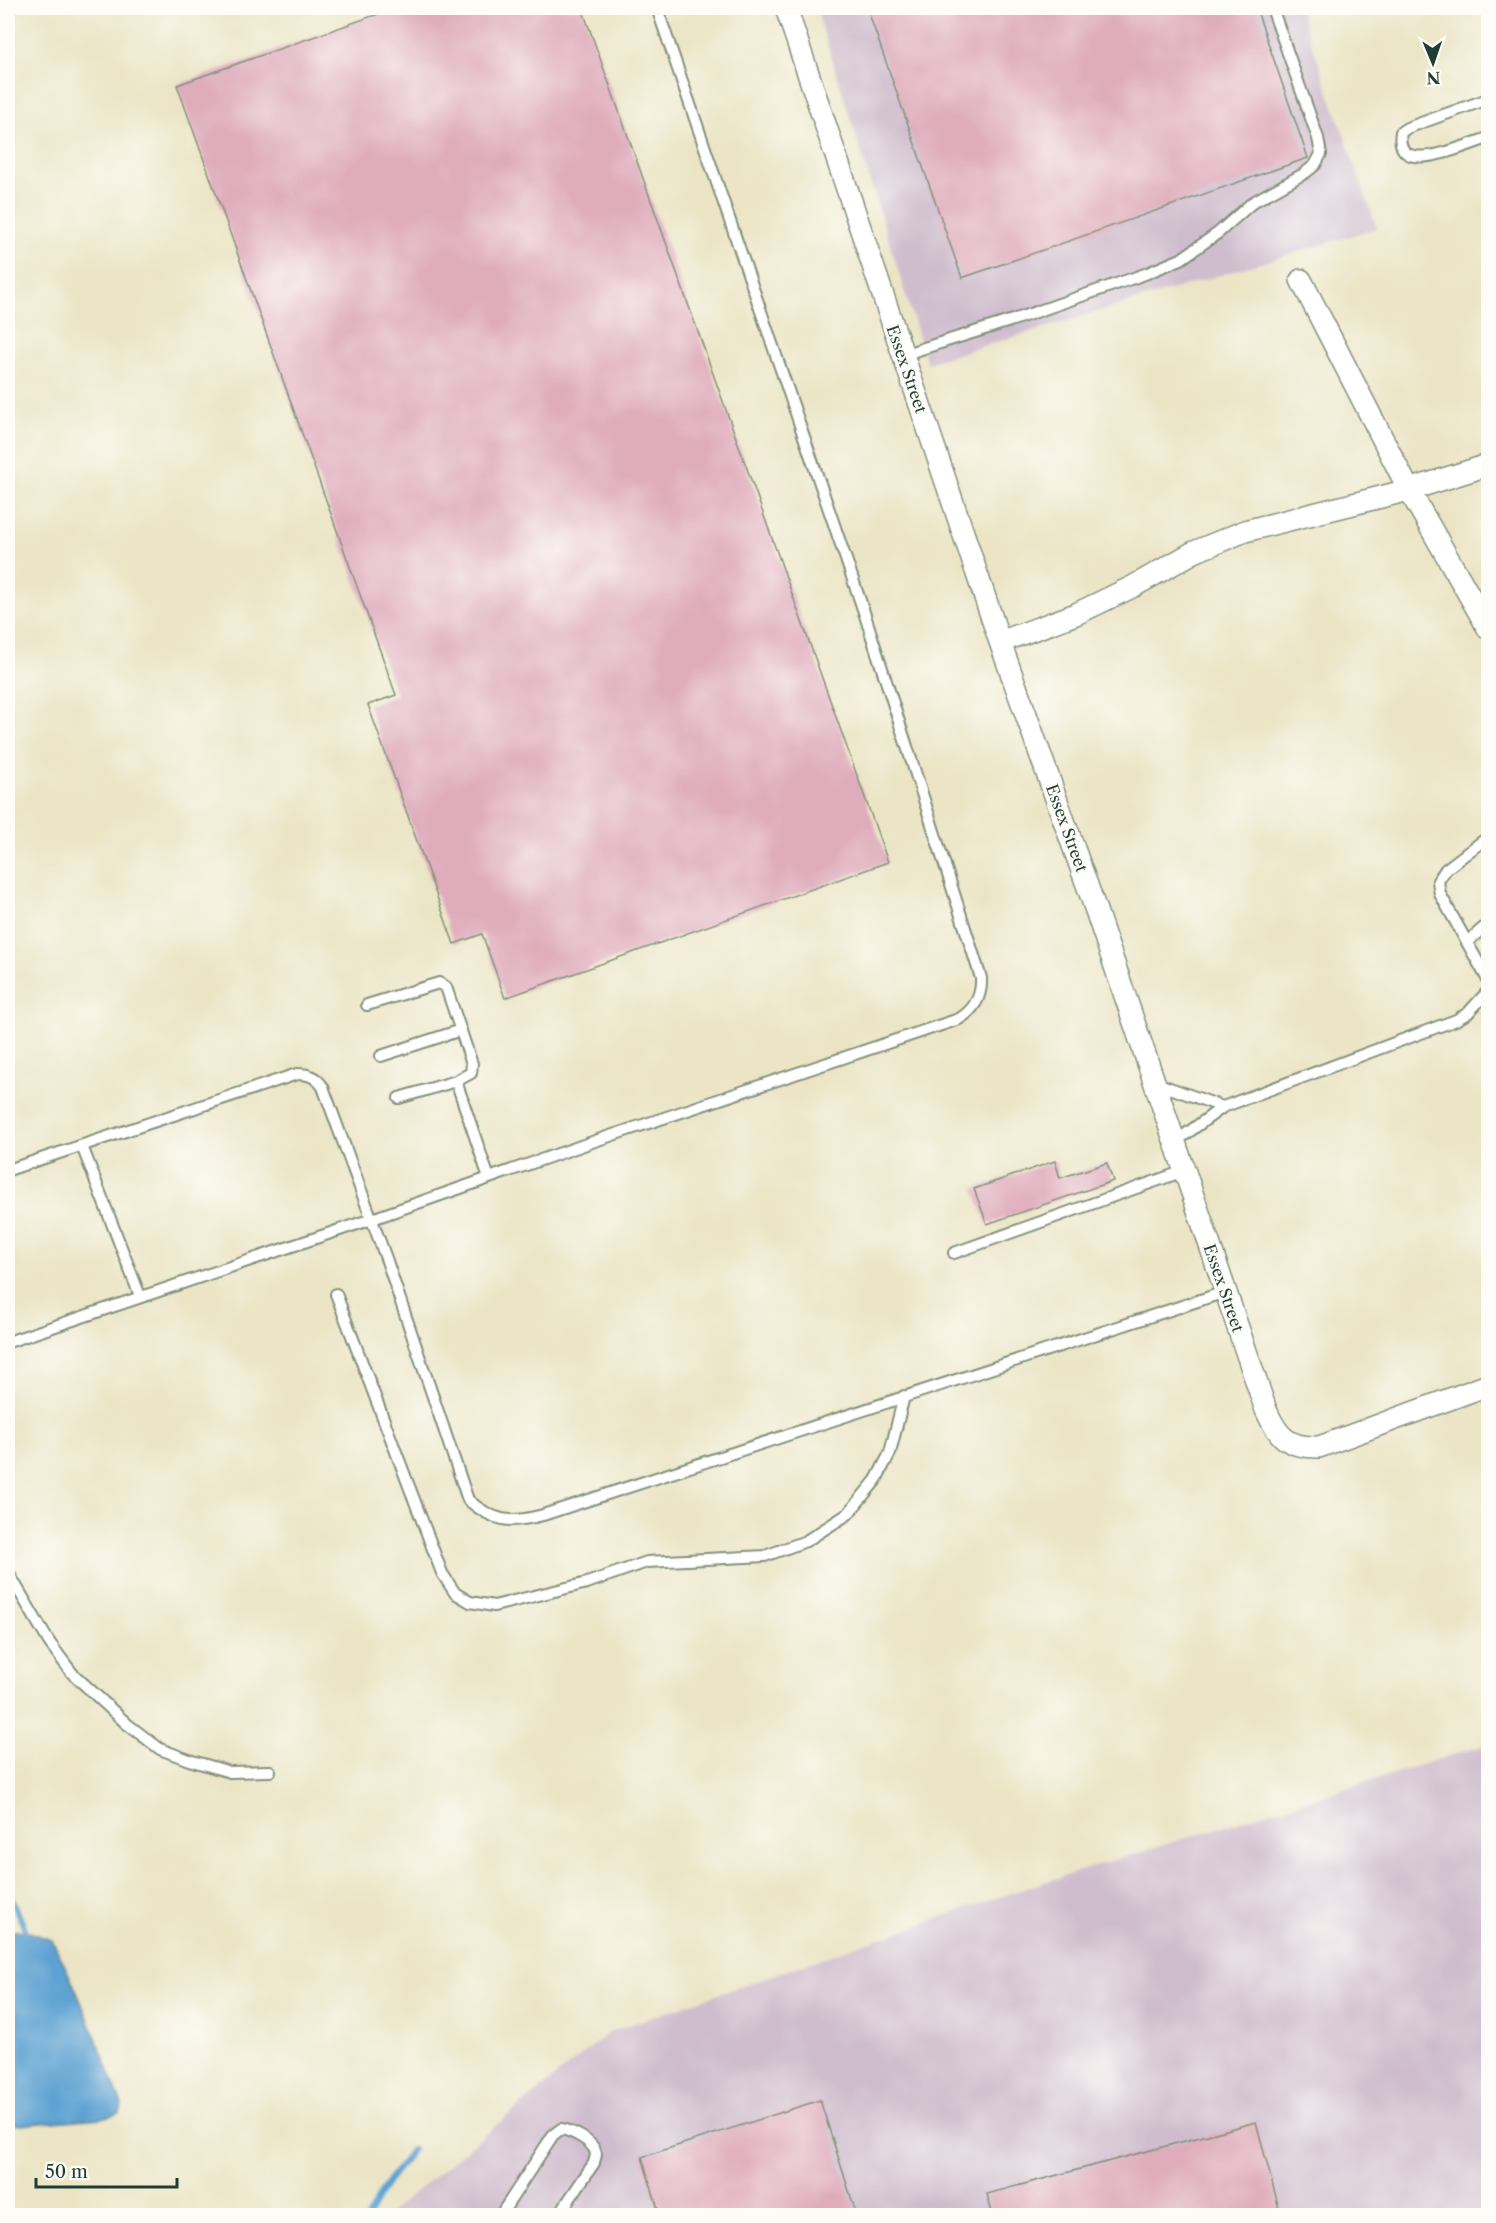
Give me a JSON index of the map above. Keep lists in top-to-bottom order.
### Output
{
  "streets": {
    "street": ["Essex Street"]
  },
  "scale_bar": "50 m",
  "north": "bottom"
}
